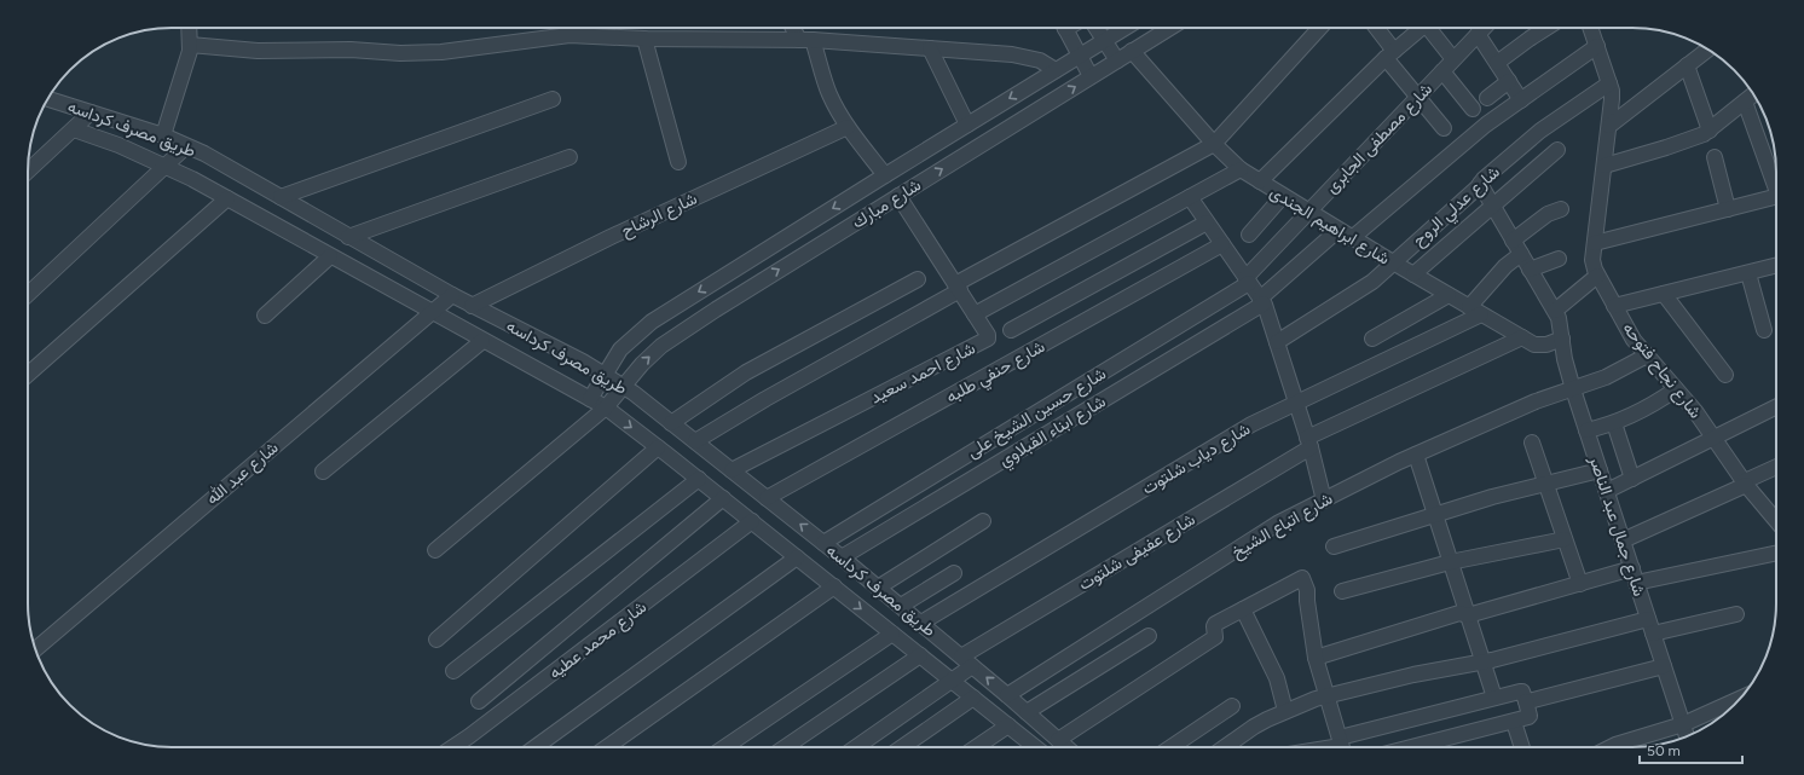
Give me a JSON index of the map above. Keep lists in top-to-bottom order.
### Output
{
  "streets": {
    "street": [
      "طريق مصرف كرداسه",
      "شارع مصطفى الجابرى",
      "شارع مبارك",
      "شارع عدلي الروح",
      "شارع الرشاح",
      "شارع ابراهيم الجندى",
      "شارع نجاح فتوحه",
      "شارع حنفي طلبه",
      "شارع احمد سعيد",
      "شارع حسين الشيخ على",
      "شارع ابناء القبلاوي",
      "شارع دياب شلتوت",
      "شارع عبد الله",
      "شارع اتباع الشيخ",
      "شارع جمال عبد الناصر",
      "شارع عفيفى شلتوت",
      "شارع محمد عطيه"
    ]
  },
  "crossings": [
    ["طريق مصرف كرداسه", "شارع مبارك"],
    ["طريق مصرف كرداسه", "شارع الرشاح"],
    ["طريق مصرف كرداسه", "شارع حنفي طلبه"],
    ["طريق مصرف كرداسه", "شارع احمد سعيد"],
    ["طريق مصرف كرداسه", "شارع حسين الشيخ على"],
    ["طريق مصرف كرداسه", "شارع ابناء القبلاوي"],
    ["طريق مصرف كرداسه", "شارع دياب شلتوت"],
    ["طريق مصرف كرداسه", "شارع عبد الله"],
    ["طريق مصرف كرداسه", "شارع اتباع الشيخ"],
    ["طريق مصرف كرداسه", "شارع عفيفى شلتوت"],
    ["طريق مصرف كرداسه", "شارع محمد عطيه"],
    ["شارع مصطفى الجابرى", "شارع ابراهيم الجندى"],
    ["شارع مصطفى الجابرى", "شارع حسين الشيخ على"],
    ["شارع مبارك", "شارع ابراهيم الجندى"],
    ["شارع مبارك", "شارع احمد سعيد"],
    ["شارع عدلي الروح", "شارع ابراهيم الجندى"],
    ["شارع عدلي الروح", "شارع نجاح فتوحه"],
    ["شارع عدلي الروح", "شارع جمال عبد الناصر"],
    ["شارع ابراهيم الجندى", "شارع ابناء القبلاوي"],
    ["شارع ابراهيم الجندى", "شارع دياب شلتوت"],
    ["شارع ابراهيم الجندى", "شارع جمال عبد الناصر"],
    ["شارع ابراهيم الجندى", "شارع عفيفى شلتوت"],
    ["شارع نجاح فتوحه", "شارع اتباع الشيخ"],
    ["شارع اتباع الشيخ", "شارع جمال عبد الناصر"]
  ],
  "scale_bar": "50 m"
}
